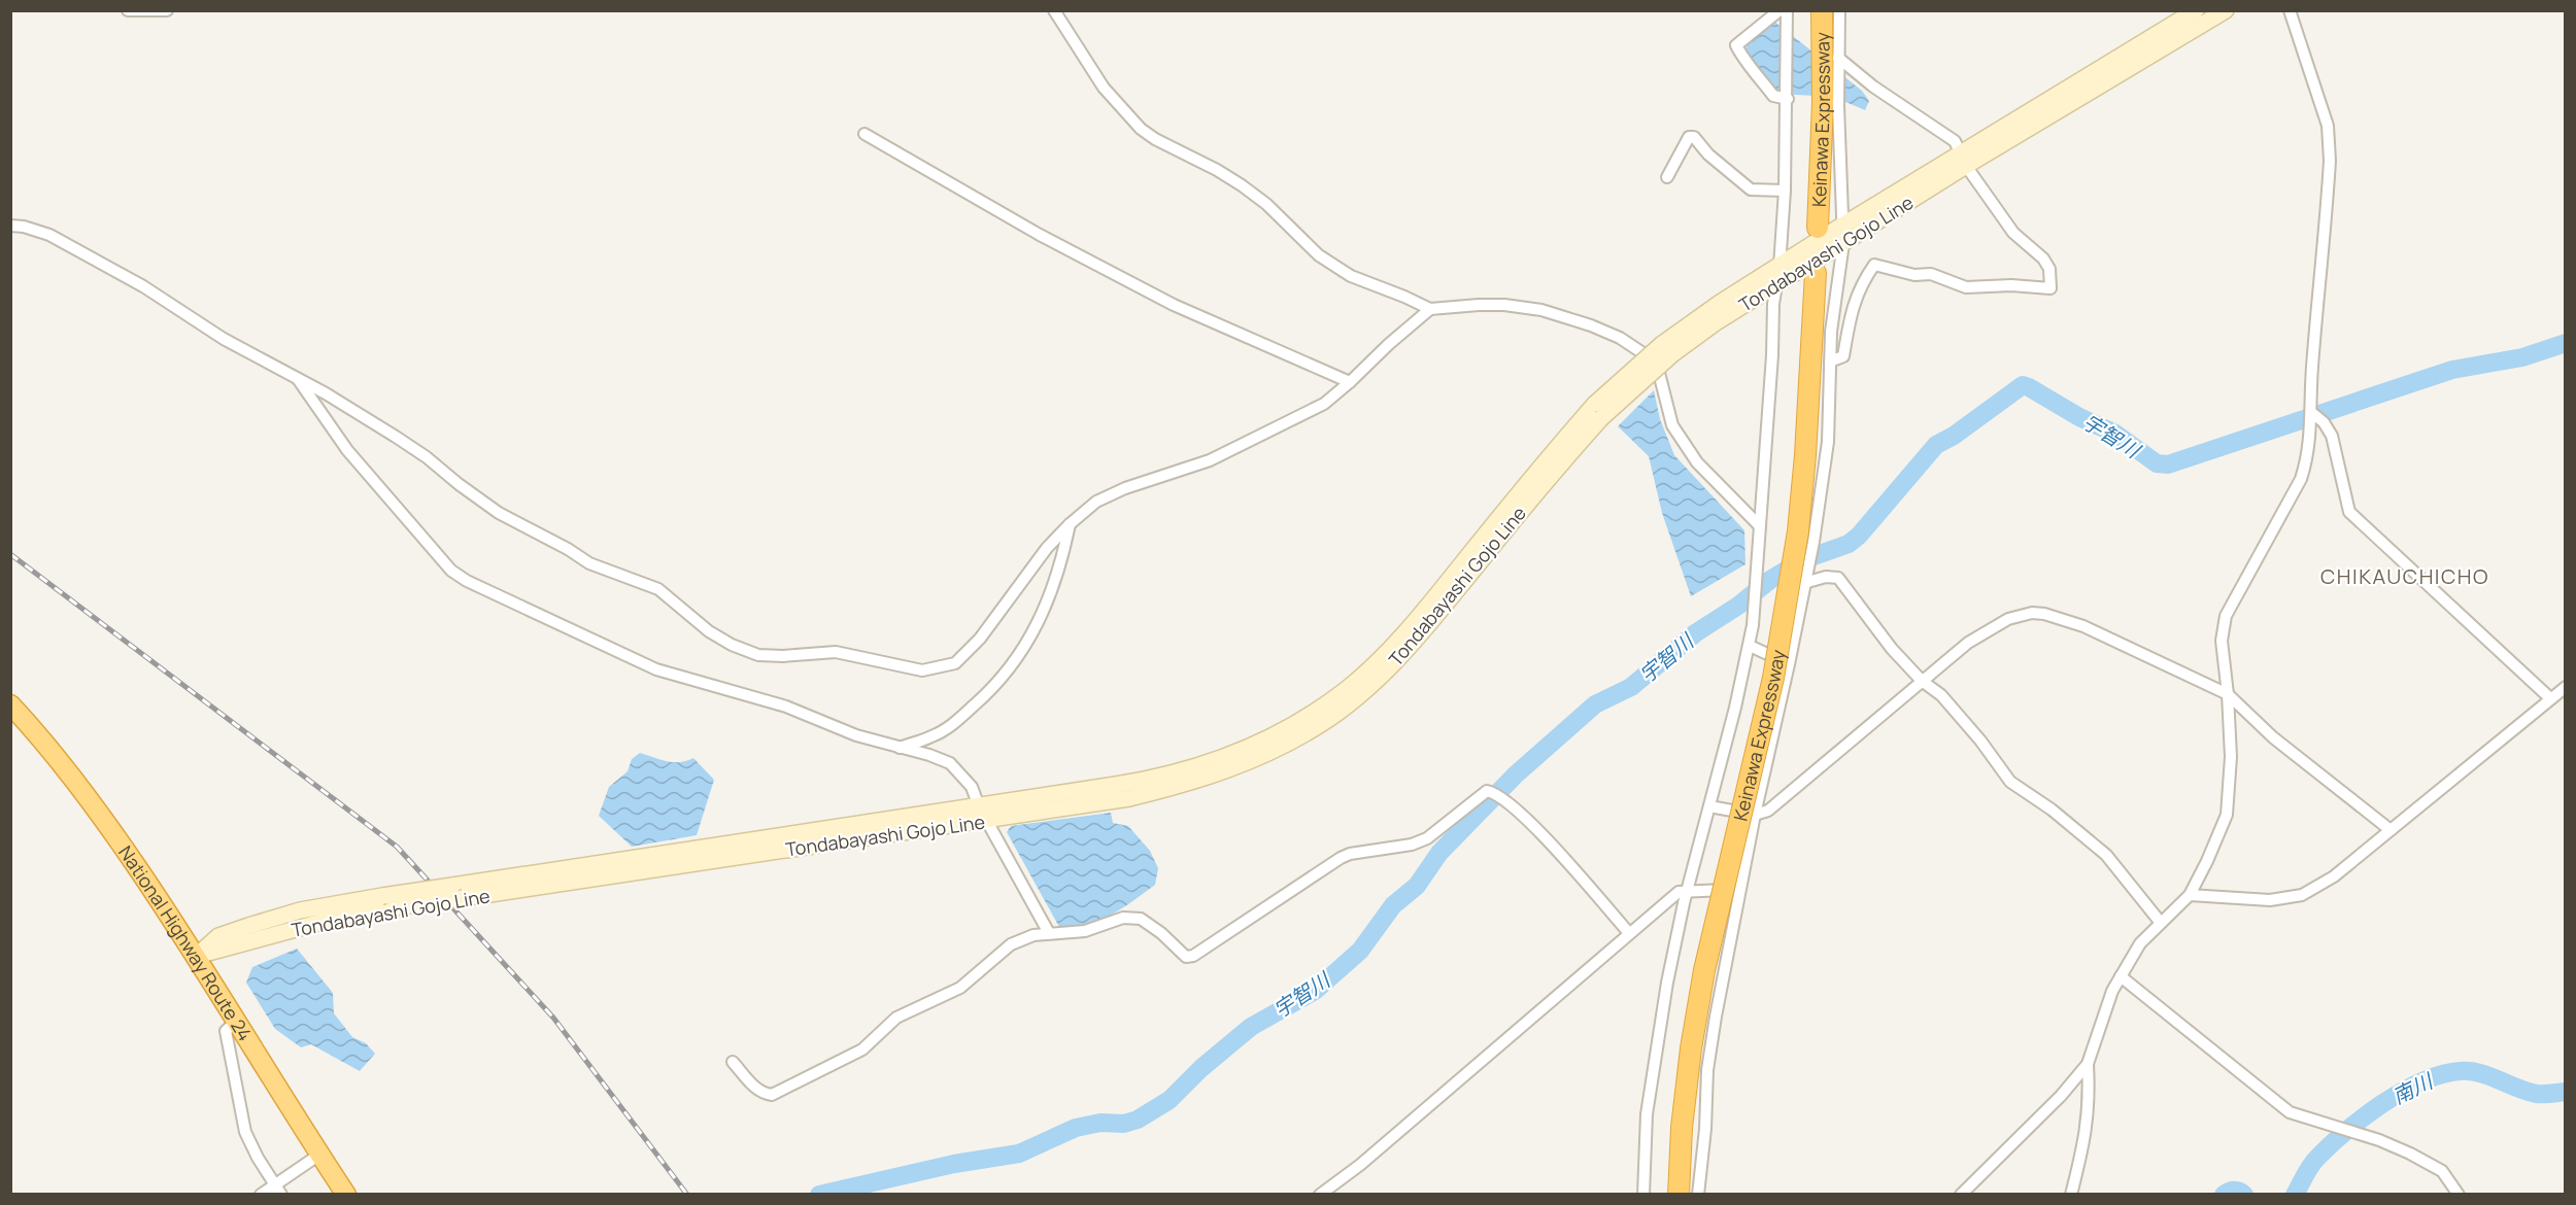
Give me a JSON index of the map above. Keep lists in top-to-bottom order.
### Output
{
  "streets": {
    "highway": ["Keinawa Expressway", "National Highway Route 24"],
    "main road": ["Tondabayashi Gojo Line"]
  },
  "crossings": [
    ["Tondabayashi Gojo Line", "National Highway Route 24"]
  ],
  "districts": ["CHIKAUCHICHO"],
  "water": ["宇智川", "南川"]
}
